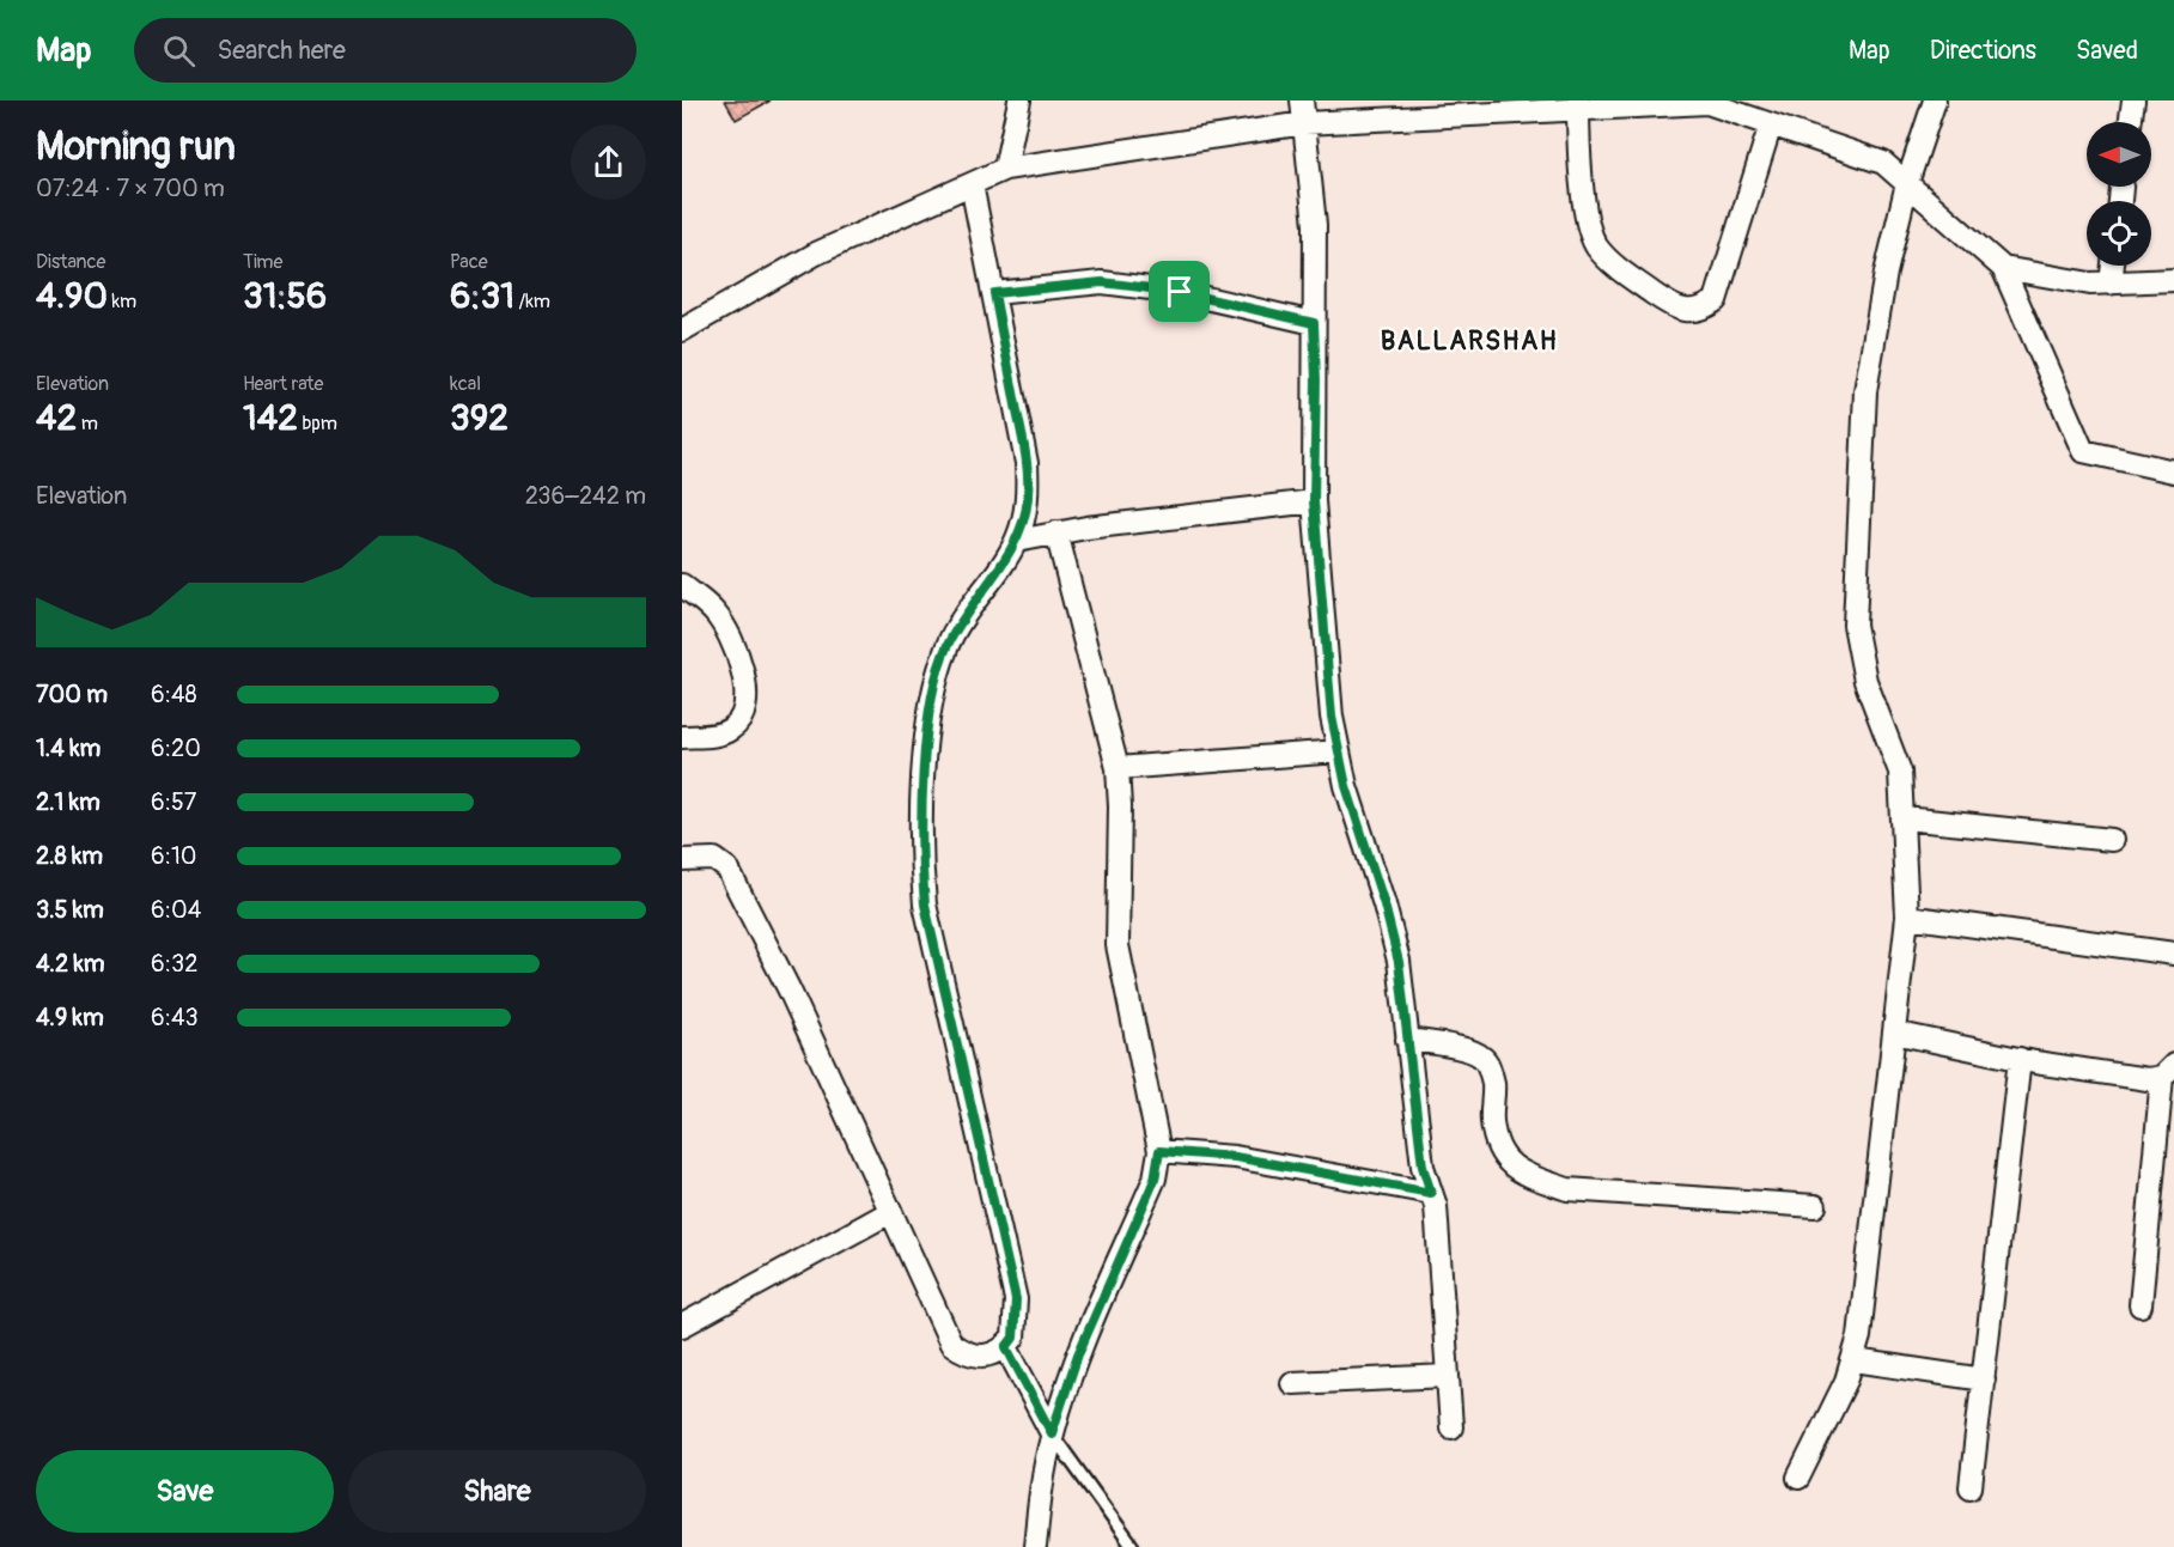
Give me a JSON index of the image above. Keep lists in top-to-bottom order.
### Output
{
  "districts": ["BALLARSHAH"],
  "north": "left",
  "page": {
    "header": "Map",
    "search": "Search here",
    "nav": ["Map", "Directions", "Saved"],
    "heading": ["Morning run", "07:24 · 7 × 700 m"],
    "stats": [
      ["Distance", "4.90 km"],
      ["Time", "31:56"],
      ["Pace", "6:31 /km"],
      ["Elevation", "42 m"],
      ["Heart rate", "142 bpm"],
      ["kcal", "392"]
    ],
    "chart": ["Elevation", "236–242 m"],
    "list": [
      {
        "name": "700 m",
        "note": "6:48"
      },
      {
        "name": "1.4 km",
        "note": "6:20"
      },
      {
        "name": "2.1 km",
        "note": "6:57"
      },
      {
        "name": "2.8 km",
        "note": "6:10"
      },
      {
        "name": "3.5 km",
        "note": "6:04"
      },
      {
        "name": "4.2 km",
        "note": "6:32"
      },
      {
        "name": "4.9 km",
        "note": "6:43"
      }
    ],
    "buttons": ["Save", "Share"]
  }
}
